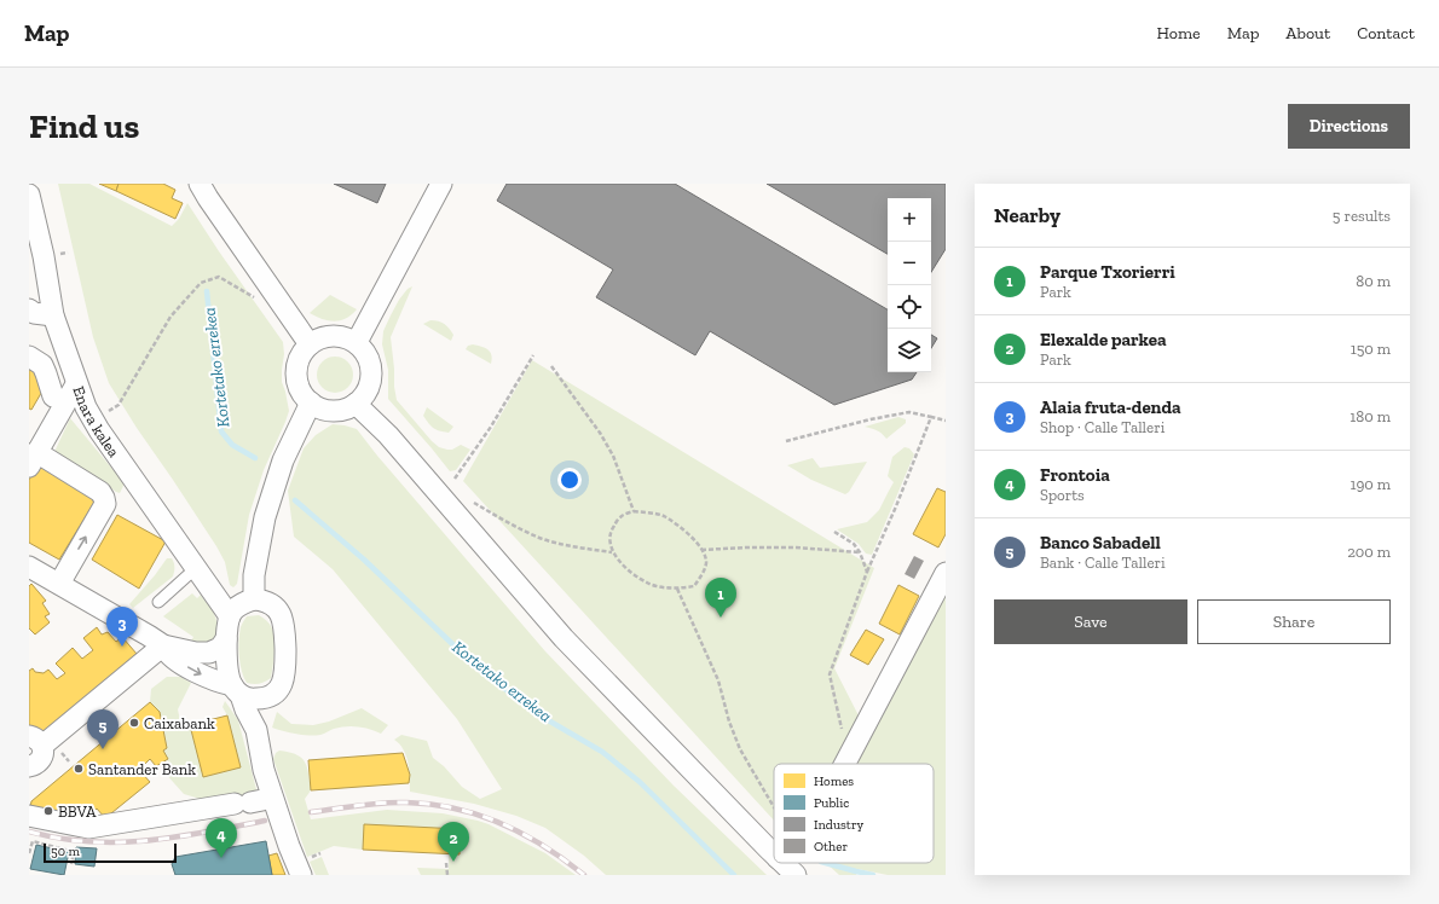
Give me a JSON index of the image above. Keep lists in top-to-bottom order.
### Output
{
  "streets": {
    "street": ["Enara kalea"]
  },
  "water": ["Kortetako errekea"],
  "places": ["Caixabank", "Santander Bank", "BBVA"],
  "legend": [
    "Homes",
    "Public",
    "Industry",
    "Other"
  ],
  "scale_bar": "50 m",
  "page": {
    "header": "Map",
    "nav": [
      "Home",
      "Map",
      "About",
      "Contact"
    ],
    "buttons": [
      "Directions",
      ["Save", "Share"]
    ],
    "title": "Find us",
    "heading": ["Nearby", "5 results"],
    "map_buttons": ["+", "−"],
    "list": [
      {
        "mark": "1",
        "name": "Parque Txorierri",
        "note": "Park",
        "value": "80 m"
      },
      {
        "mark": "2",
        "name": "Elexalde parkea",
        "note": "Park",
        "value": "150 m"
      },
      {
        "mark": "3",
        "name": "Alaia fruta-denda",
        "note": "Shop · Calle Talleri",
        "value": "180 m"
      },
      {
        "mark": "4",
        "name": "Frontoia",
        "note": "Sports",
        "value": "190 m"
      },
      {
        "mark": "5",
        "name": "Banco Sabadell",
        "note": "Bank · Calle Talleri",
        "value": "200 m"
      }
    ],
    "pins": [
      "1",
      "3",
      "5",
      "4",
      "2"
    ],
    "scale": "50 m"
  }
}
